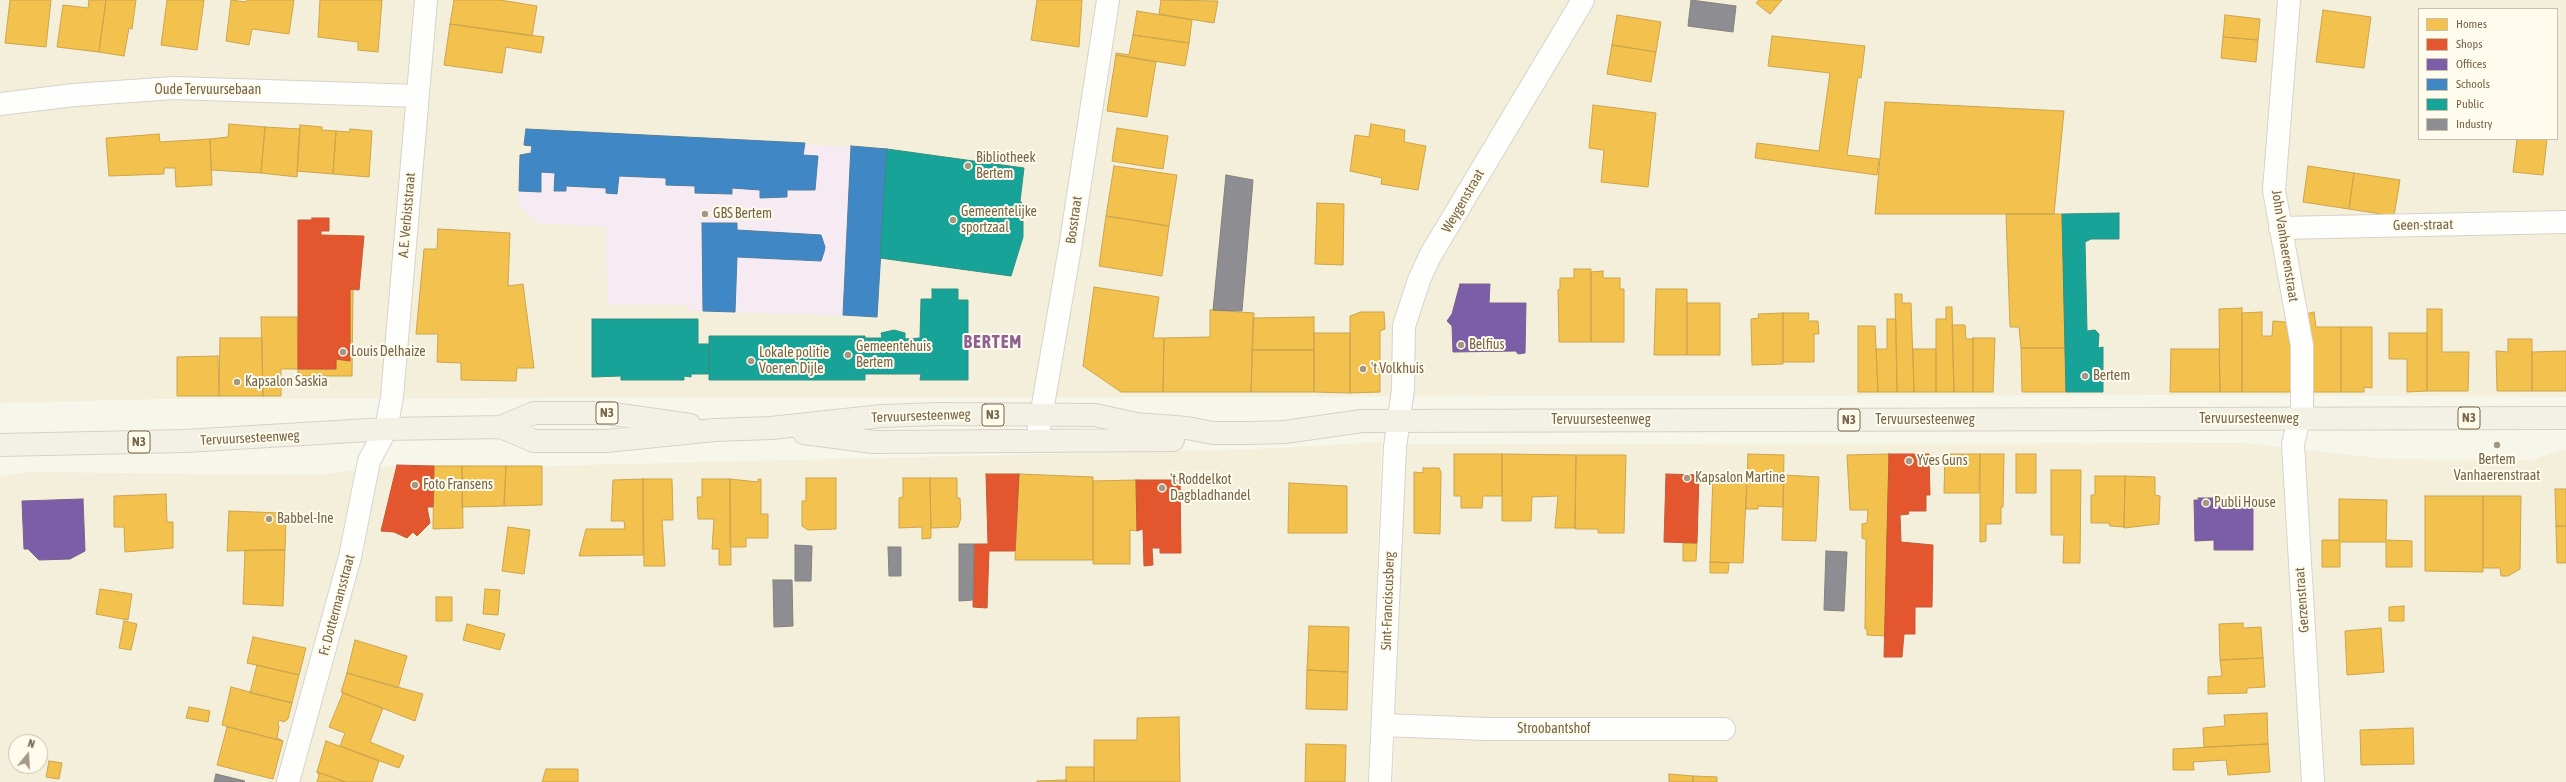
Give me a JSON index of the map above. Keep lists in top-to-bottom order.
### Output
{
  "streets": {
    "main road": ["N3", "Tervuursesteenweg"],
    "street": [
      "Oude Tervuursebaan",
      "Weygenstraat",
      "A.E. Verbiststraat",
      "Bosstraat",
      "Geen-straat",
      "John Vanhaerenstraat",
      "Gerzenstraat",
      "Sint-Franciscusberg",
      "Fr. Dottermansstraat",
      "Stroobantshof"
    ]
  },
  "crossings": [
    ["Oude Tervuursebaan", "A.E. Verbiststraat"],
    ["Weygenstraat", "Tervuursesteenweg"],
    ["Weygenstraat", "Sint-Franciscusberg"],
    ["A.E. Verbiststraat", "Tervuursesteenweg"],
    ["A.E. Verbiststraat", "Fr. Dottermansstraat"],
    ["Bosstraat", "Tervuursesteenweg"],
    ["Geen-straat", "John Vanhaerenstraat"],
    ["John Vanhaerenstraat", "Tervuursesteenweg"],
    ["John Vanhaerenstraat", "Gerzenstraat"],
    ["Tervuursesteenweg", "Gerzenstraat"],
    ["Tervuursesteenweg", "Sint-Franciscusberg"],
    ["Tervuursesteenweg", "Fr. Dottermansstraat"],
    ["Sint-Franciscusberg", "Stroobantshof"]
  ],
  "districts": ["BERTEM"],
  "places": [
    "Bibliotheek Bertem",
    "GBS Bertem",
    "Gemeentelijke sportzaal",
    "Belfius",
    "Louis Delhaize",
    "Gemeentehuis Bertem",
    "Lokale politie Voer en Dijle",
    "'t Volkhuis",
    "Bertem",
    "Kapsalon Saskia",
    "Bertem Vanhaerenstraat",
    "Yves Guns",
    "Kapsalon Martine",
    "Foto Fransens",
    "'t Roddelkot Dagbladhandel",
    "Publi House",
    "Babbel-Ine"
  ],
  "legend": [
    "Homes",
    "Shops",
    "Offices",
    "Schools",
    "Public",
    "Industry"
  ],
  "north": "top"
}
